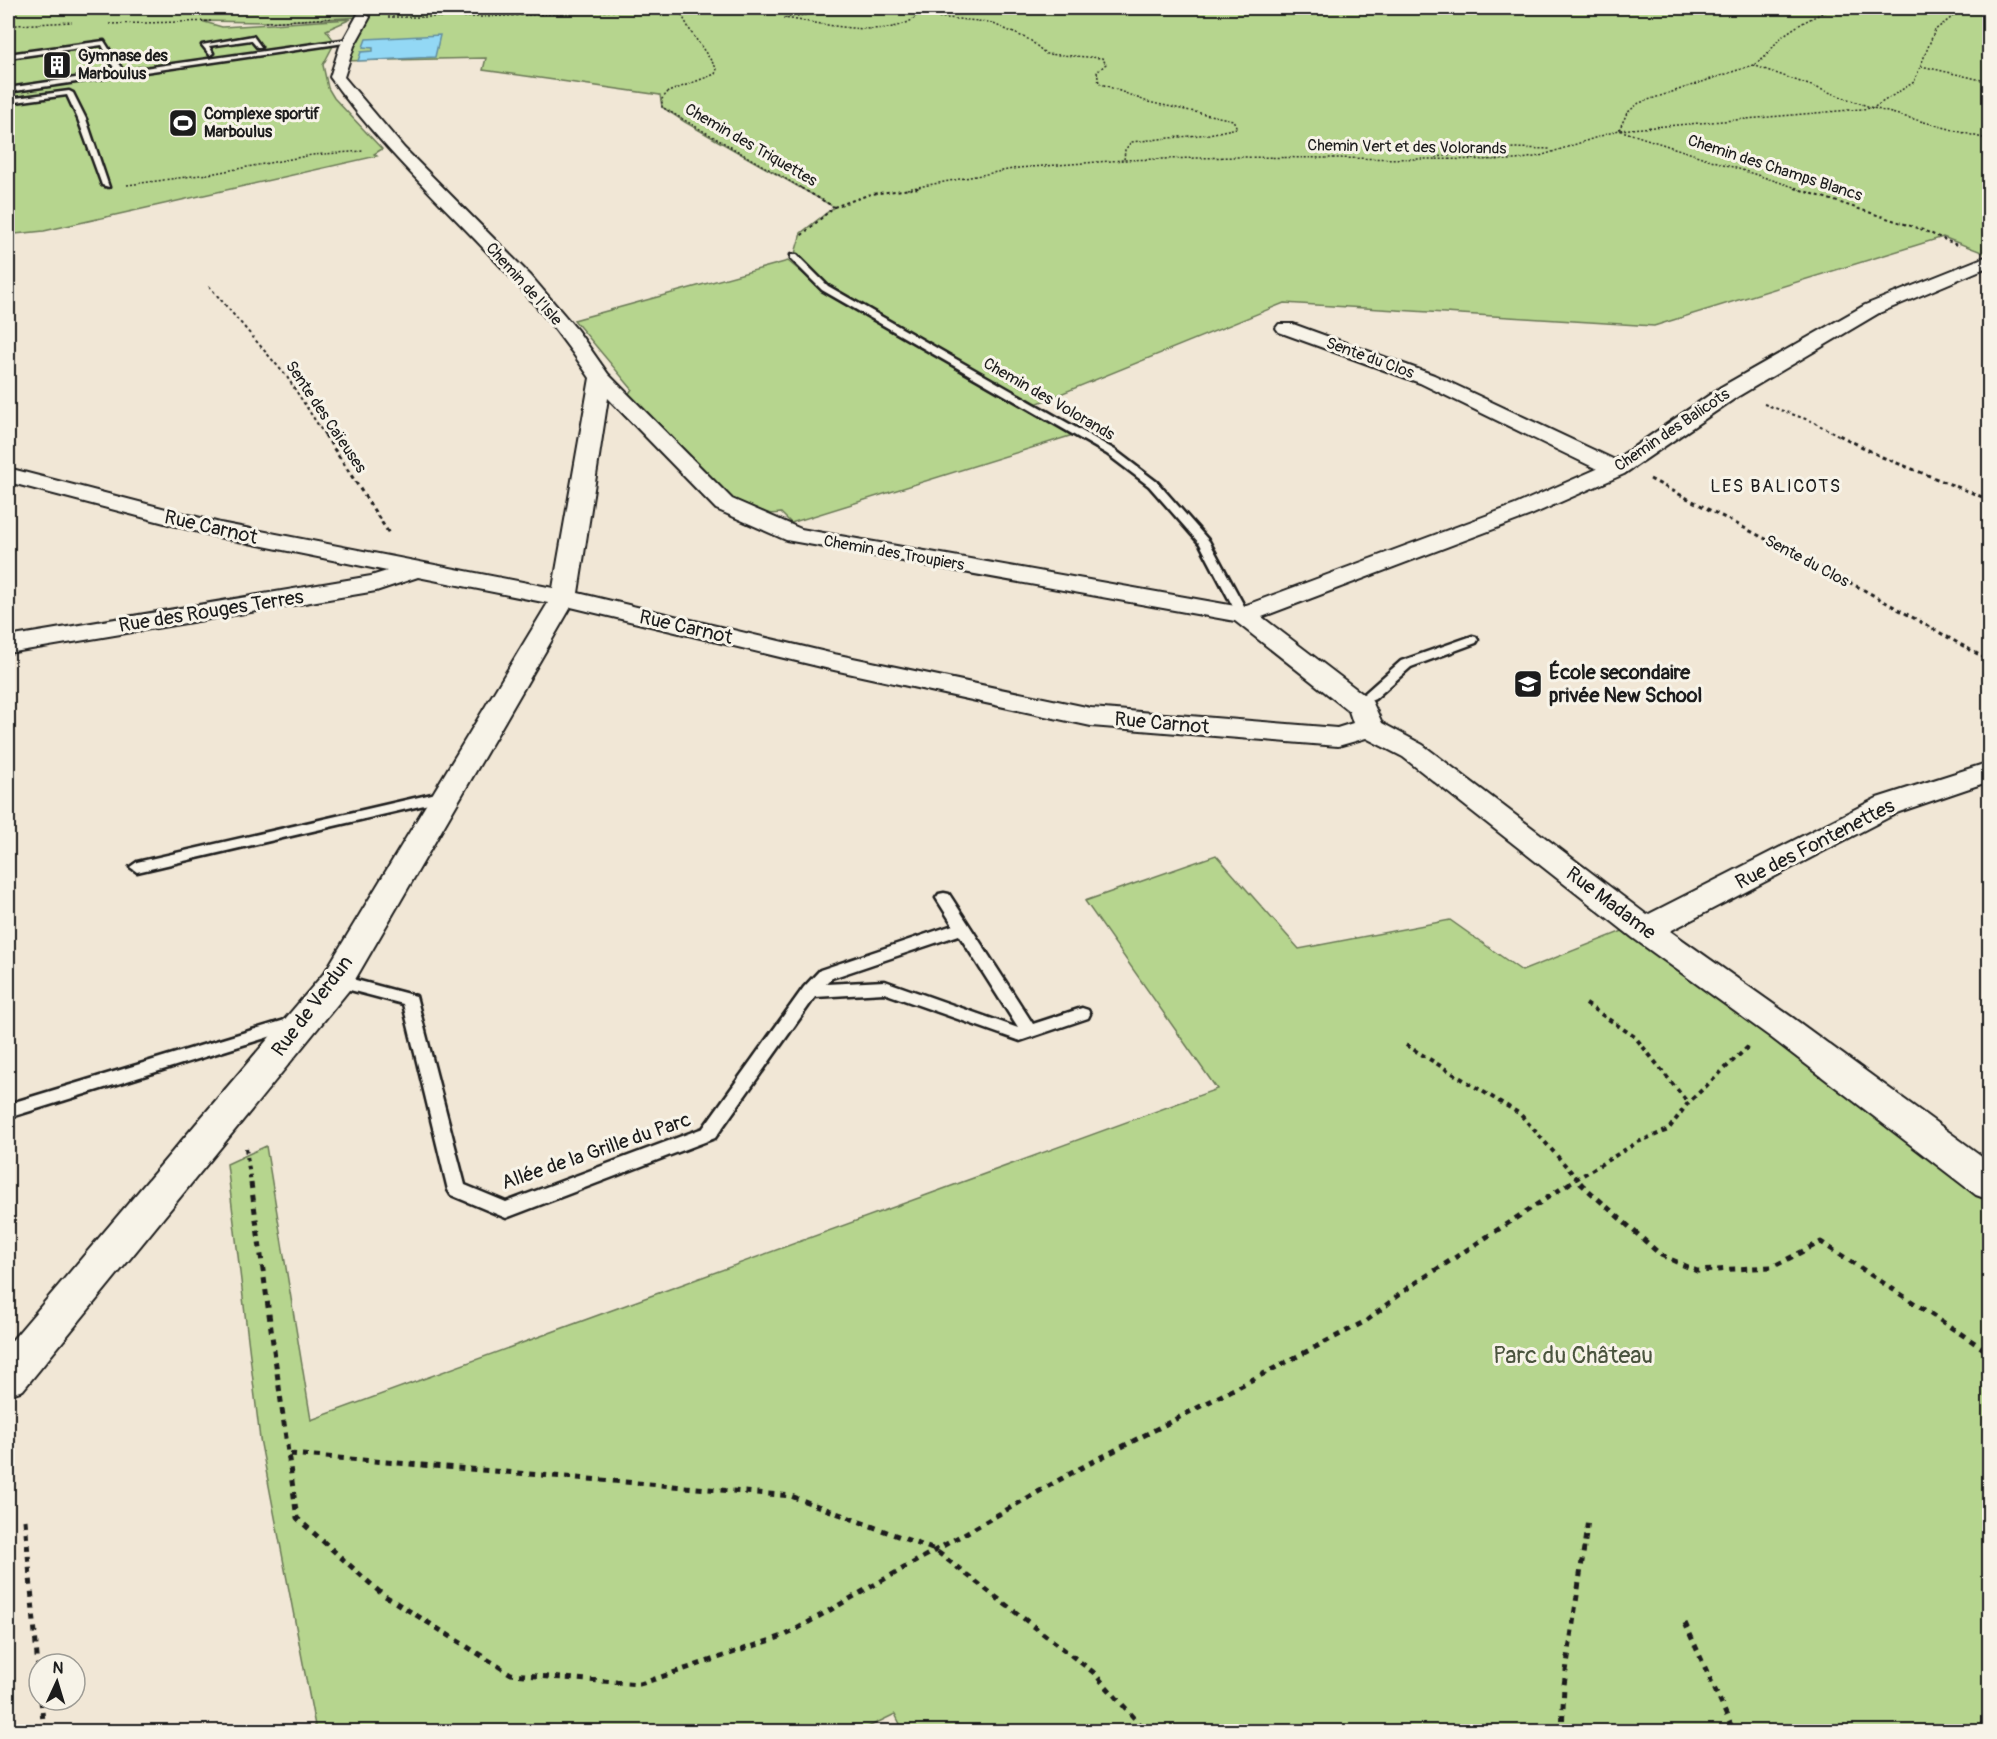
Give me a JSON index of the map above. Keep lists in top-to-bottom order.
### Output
{
  "streets": {
    "street": [
      "Chemin de l’Isle",
      "Sente du Clos",
      "Chemin des Balicots",
      "Rue Carnot",
      "Chemin des Troupiers",
      "Rue des Rouges Terres",
      "Rue des Fontenettes",
      "Rue Madame",
      "Rue de Verdun"
    ],
    "lane": ["Chemin des Volorands", "Allée de la Grille du Parc"],
    "path": [
      "Chemin des Triquettes",
      "Chemin Vert et des Volorands",
      "Chemin des Champs Blancs",
      "Sente des Caïeuses"
    ]
  },
  "crossings": [
    ["Chemin des Triquettes", "Chemin Vert et des Volorands"],
    ["Chemin des Triquettes", "Chemin des Volorands"],
    ["Chemin Vert et des Volorands", "Chemin des Champs Blancs"],
    ["Chemin de l’Isle", "Chemin des Troupiers"],
    ["Sente du Clos", "Chemin des Balicots"],
    ["Chemin des Volorands", "Chemin des Balicots"],
    ["Chemin des Volorands", "Chemin des Troupiers"],
    ["Chemin des Volorands", "Rue Madame"],
    ["Sente des Caïeuses", "Rue Carnot"],
    ["Sente des Caïeuses", "Rue des Rouges Terres"],
    ["Chemin des Balicots", "Chemin des Troupiers"],
    ["Chemin des Balicots", "Rue Madame"],
    ["Rue Carnot", "Rue des Rouges Terres"],
    ["Rue Carnot", "Rue Madame"],
    ["Rue Carnot", "Rue de Verdun"],
    ["Chemin des Troupiers", "Rue Madame"],
    ["Rue des Fontenettes", "Rue Madame"],
    ["Rue de Verdun", "Allée de la Grille du Parc"]
  ],
  "districts": ["LES BALICOTS"],
  "parks": ["Parc du Château"],
  "places": {
    "building": ["Gymnase des Marboulus"],
    "sports": ["Complexe sportif Marboulus"],
    "school or university": ["École secondaire privée New School"]
  },
  "north": "top"
}
